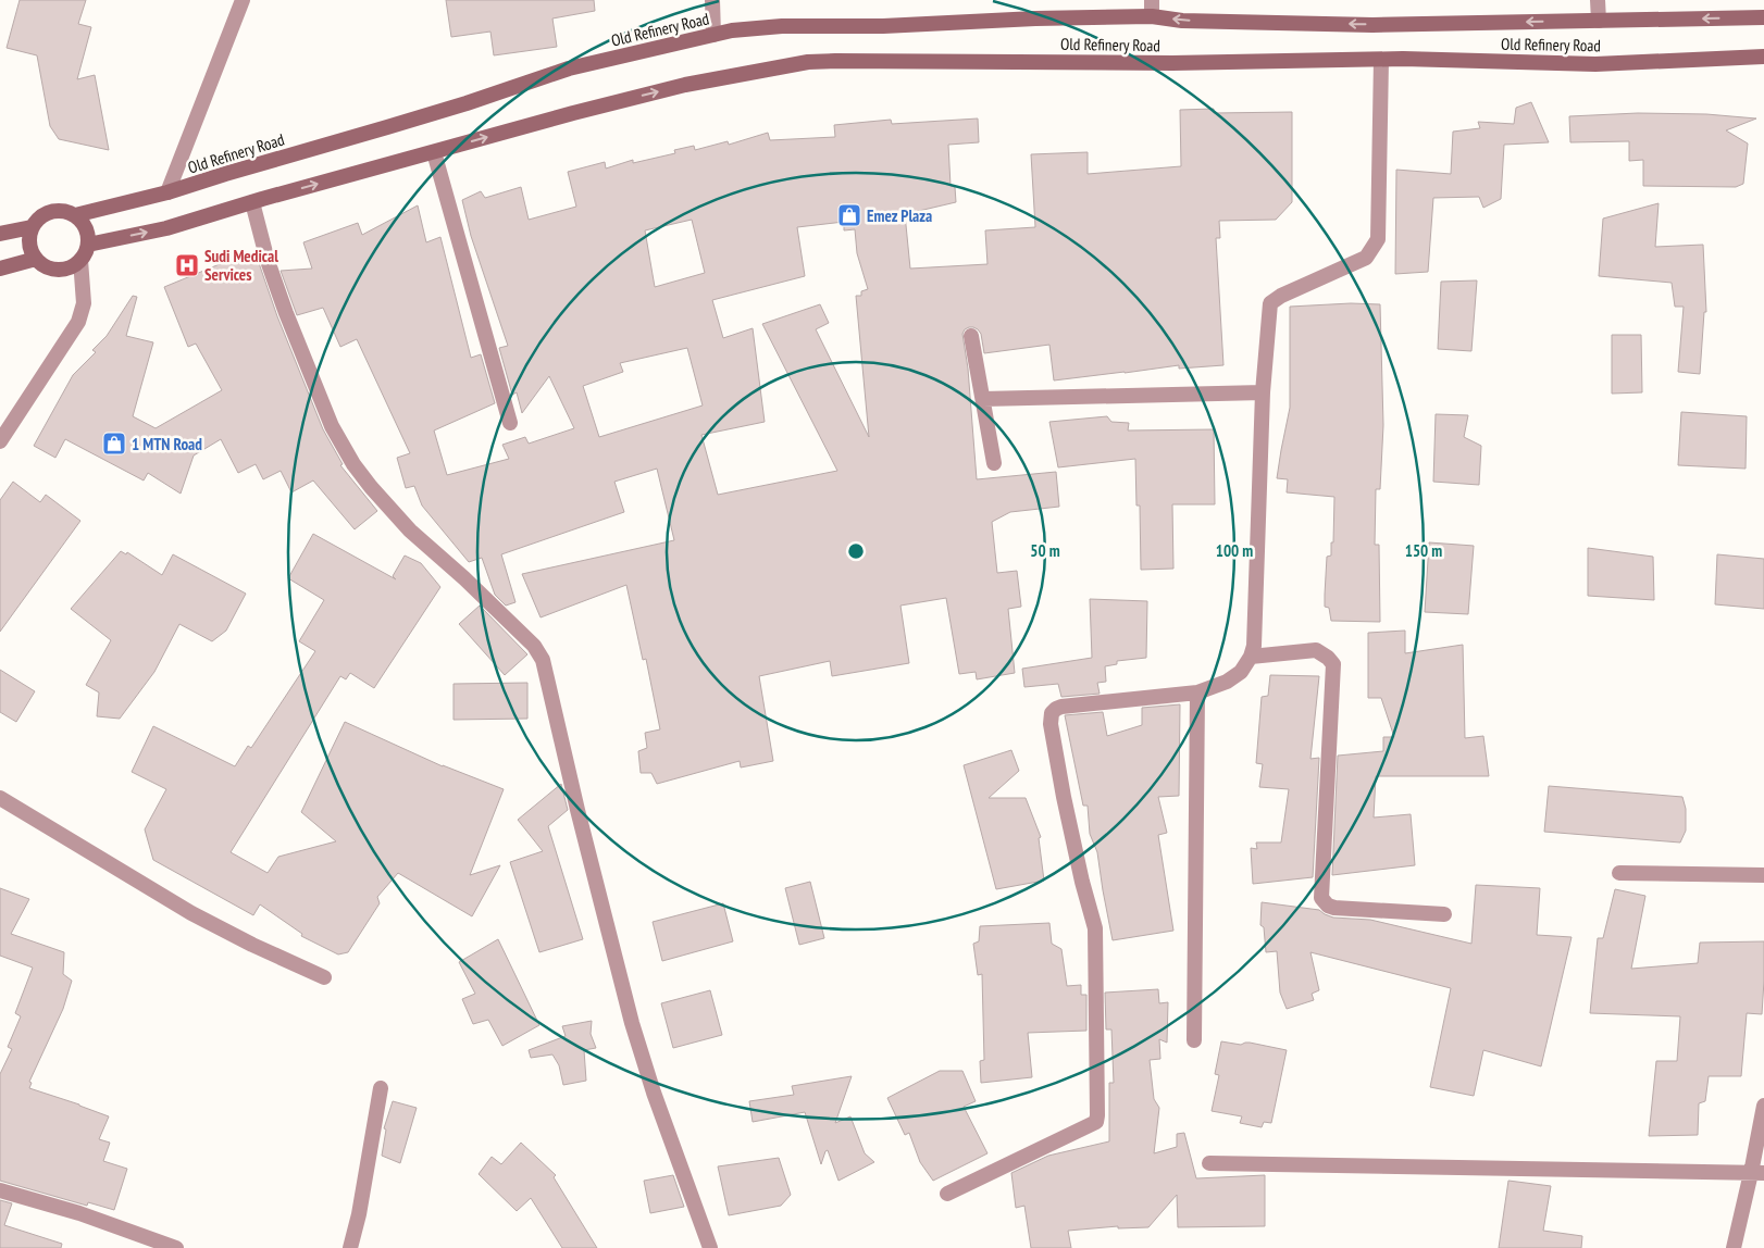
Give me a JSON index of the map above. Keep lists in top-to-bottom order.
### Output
{
  "streets": {
    "main road": ["Old Refinery Road"]
  },
  "places": {
    "shop": ["Emez Plaza", "1 MTN Road"],
    "hospital": ["Sudi Medical Services"]
  },
  "rings": ["50 m", "100 m", "150 m"]
}
